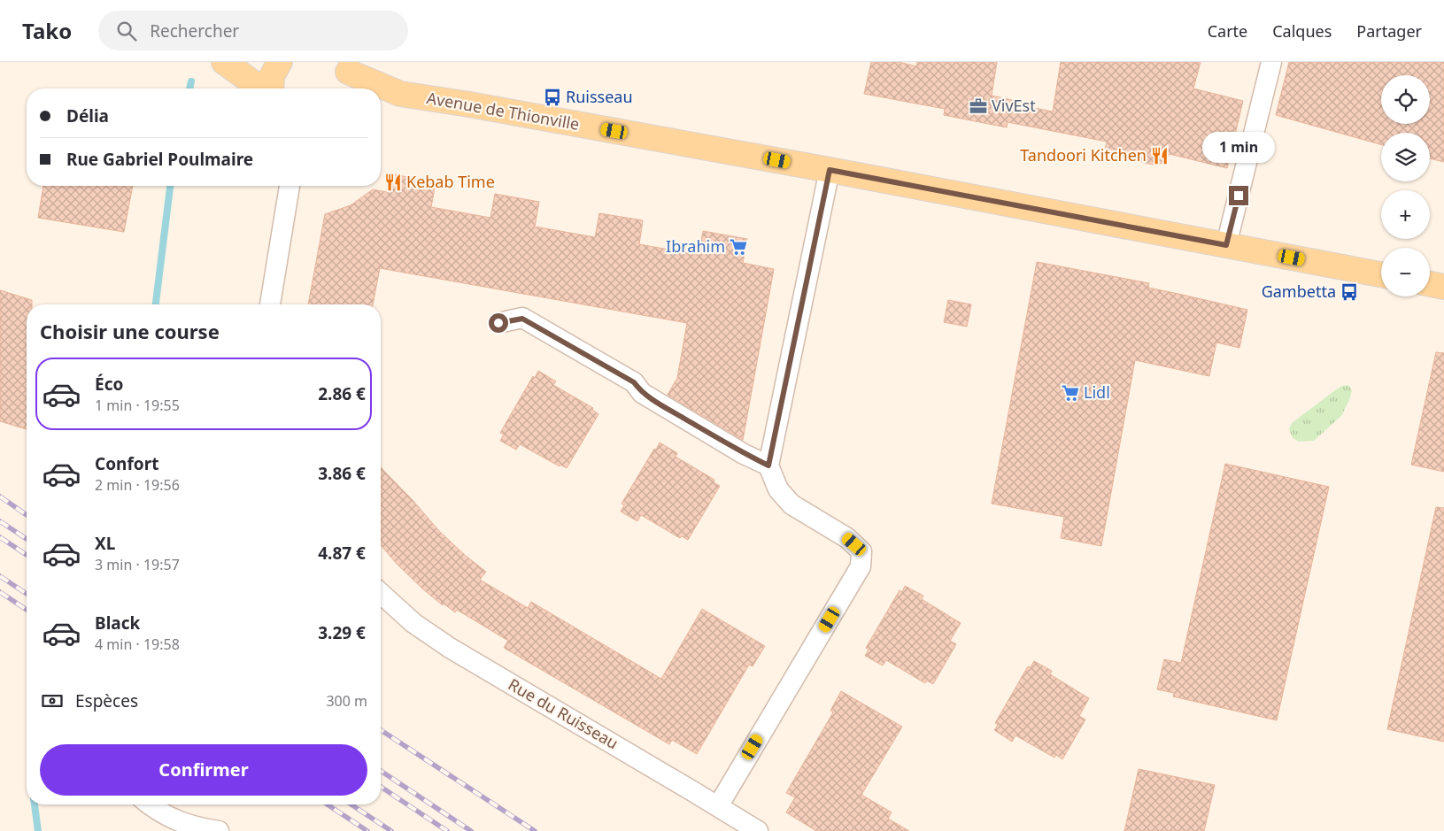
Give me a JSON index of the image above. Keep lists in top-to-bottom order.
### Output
{
  "streets": {
    "main road": ["Avenue de Thionville"],
    "street": ["Rue du Ruisseau"]
  },
  "places": {
    "bus stop": ["Ruisseau", "Gambetta"],
    "office": ["VivEst"],
    "restaurant": ["Tandoori Kitchen", "Kebab Time"],
    "supermarket": ["Ibrahim", "Lidl"]
  },
  "page": {
    "header": "Tako",
    "search": "Rechercher",
    "nav": ["Carte", "Calques", "Partager"],
    "map_buttons": ["+", "−"],
    "banner": ["Délia", "Rue Gabriel Poulmaire"],
    "bubble": "1 min",
    "heading": "Choisir une course",
    "list": [
      {
        "name": "Éco",
        "note": "1 min · 19:55",
        "value": "2.86 €"
      },
      {
        "name": "Confort",
        "note": "2 min · 19:56",
        "value": "3.86 €"
      },
      {
        "name": "XL",
        "note": "3 min · 19:57",
        "value": "4.87 €"
      },
      {
        "name": "Black",
        "note": "4 min · 19:58",
        "value": "3.29 €"
      }
    ],
    "pay": ["Espèces", "300 m"],
    "buttons": "Confirmer"
  }
}
